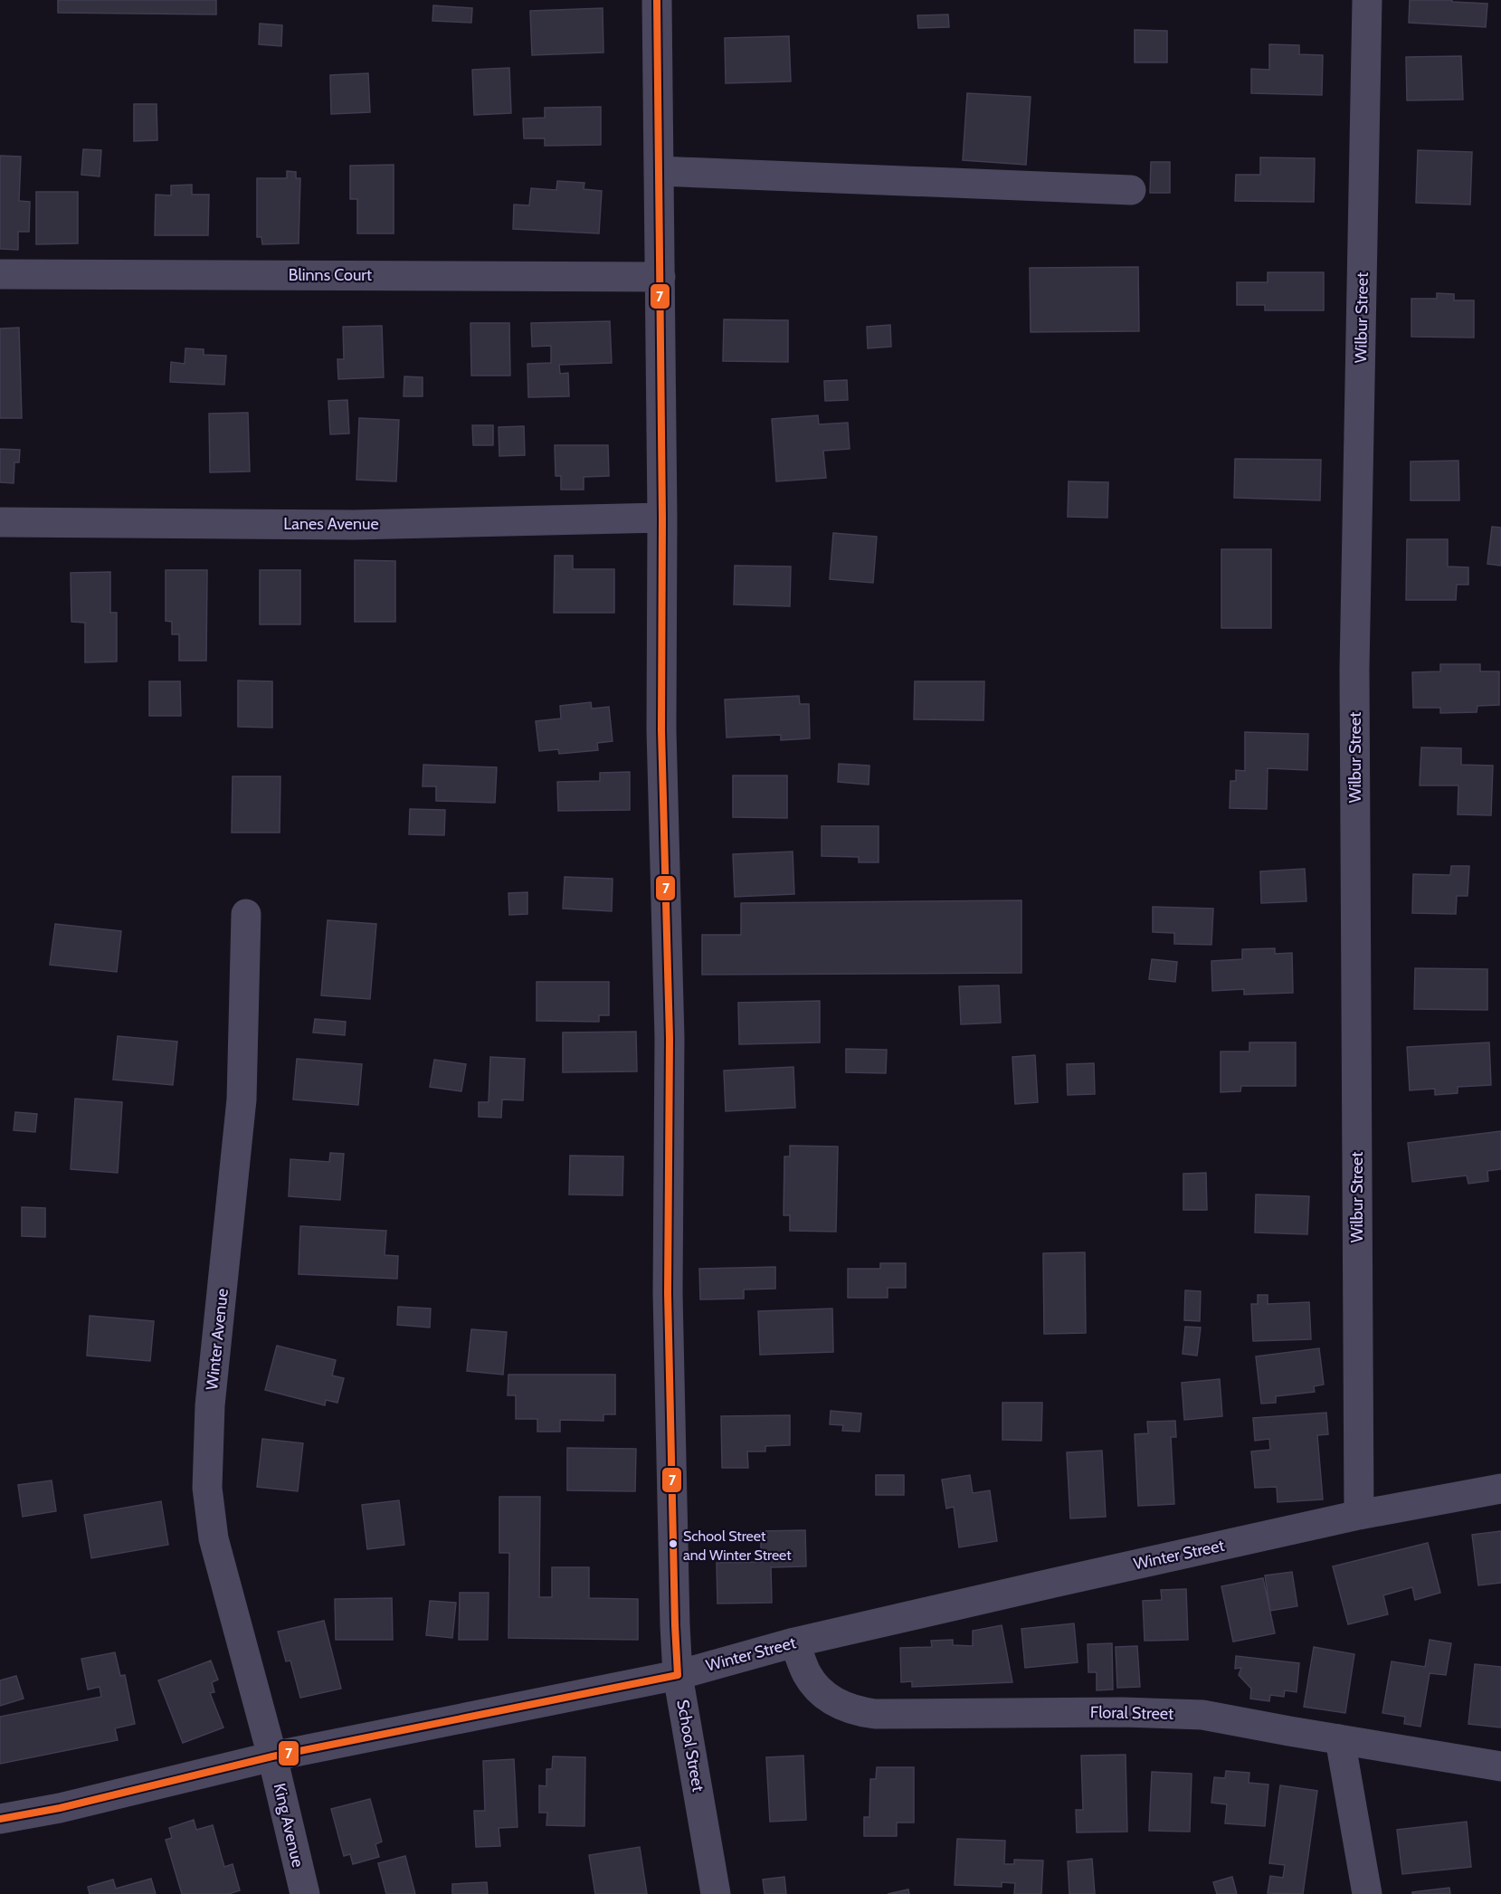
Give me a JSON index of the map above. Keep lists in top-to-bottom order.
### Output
{
  "streets": {
    "street": [
      "Blinns Court",
      "Wilbur Street",
      "Lanes Avenue",
      "Winter Avenue",
      "Winter Street",
      "Floral Street",
      "School Street",
      "King Avenue"
    ]
  },
  "crossings": [
    ["Blinns Court", "School Street"],
    ["Wilbur Street", "Winter Street"],
    ["Lanes Avenue", "School Street"],
    ["Winter Avenue", "Winter Street"],
    ["Winter Avenue", "King Avenue"],
    ["Winter Street", "Floral Street"],
    ["Winter Street", "School Street"],
    ["Winter Street", "King Avenue"]
  ],
  "places": ["School Street and Winter Street"],
  "lines": ["transit line 7"]
}
